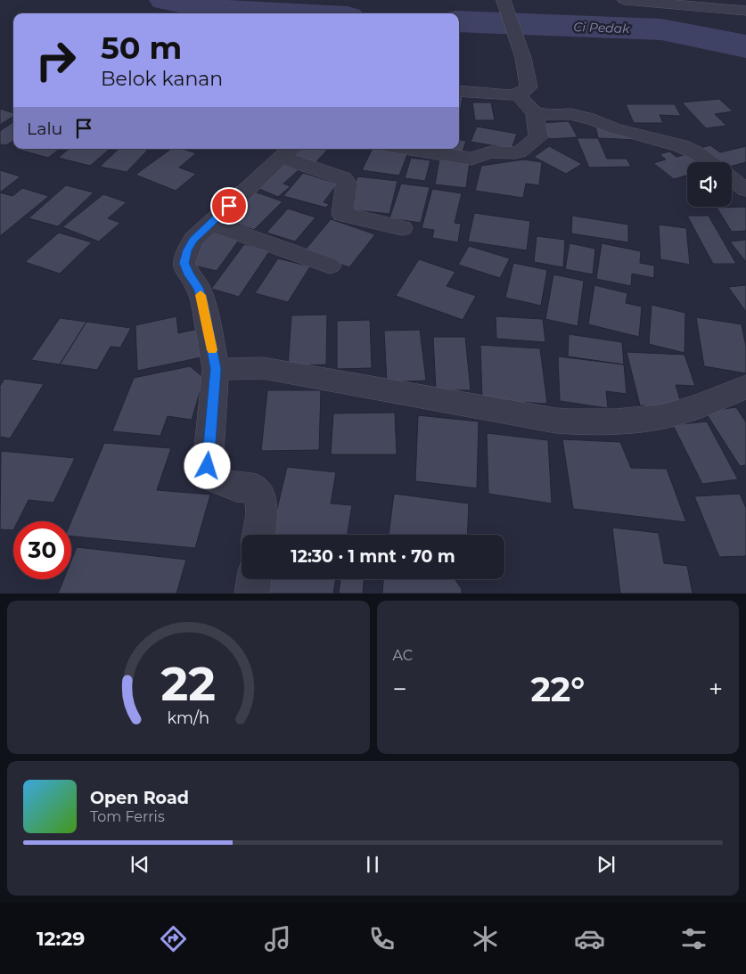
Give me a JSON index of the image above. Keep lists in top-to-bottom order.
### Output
{
  "water": ["Ci Pedak"],
  "page": {
    "turn": ["50 m", "Belok kanan"],
    "then": "Lalu",
    "limit": "30",
    "trip": "12:30 · 1 mnt · 70 m",
    "tile": "AC",
    "heat": ["−", "22°", "+"],
    "song": ["Open Road", "Tom Ferris"],
    "tabs": "12:29",
    "gauge": ["22", "km/h"]
  }
}
